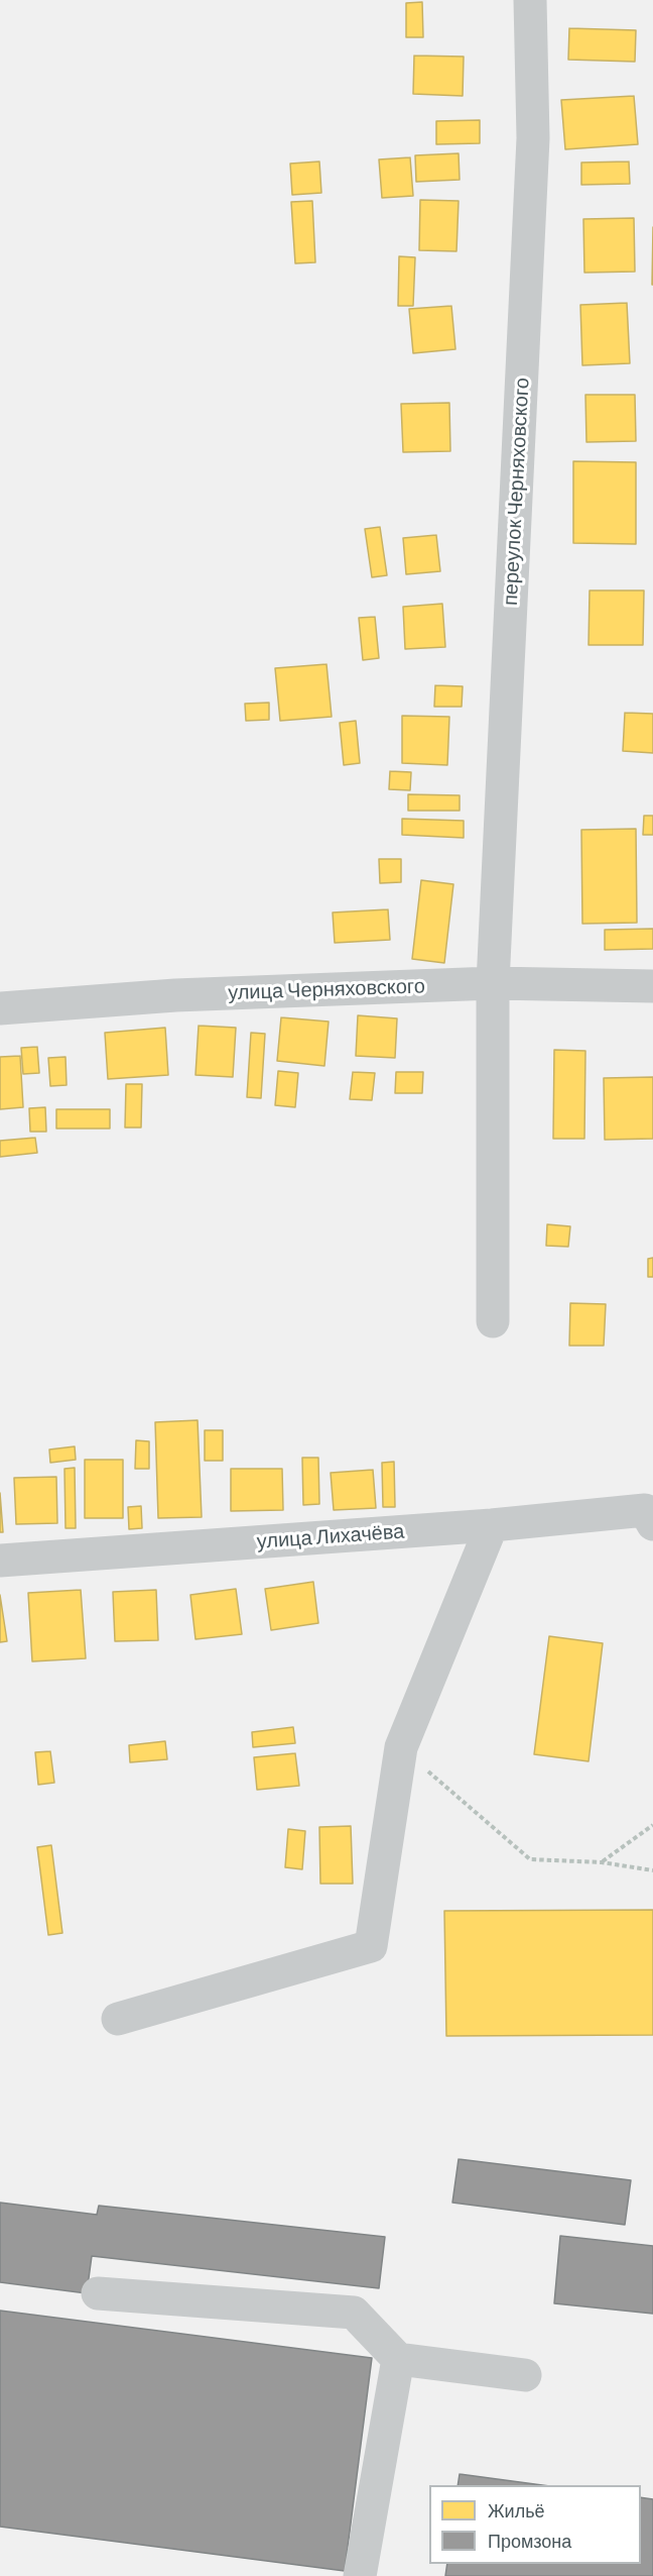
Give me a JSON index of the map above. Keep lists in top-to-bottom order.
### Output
{
  "streets": {
    "street": ["переулок Черняховского", "улица Черняховского", "улица Лихачёва"]
  },
  "crossings": [
    ["переулок Черняховского", "улица Черняховского"]
  ],
  "legend": ["Жильё", "Промзона"]
}
